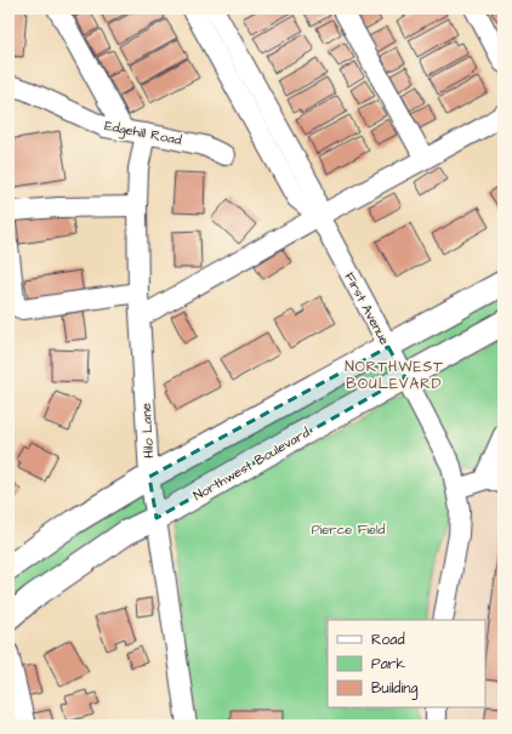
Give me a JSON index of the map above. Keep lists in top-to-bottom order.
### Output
{
  "streets": {
    "main road": ["Northwest Boulevard"],
    "street": ["Edgehill Road", "First Avenue", "Hilo Lane"]
  },
  "crossings": [
    ["Edgehill Road", "Hilo Lane"],
    ["First Avenue", "Northwest Boulevard"],
    ["Hilo Lane", "Northwest Boulevard"]
  ],
  "districts": ["NORTHWEST BOULEVARD"],
  "parks": ["Pierce Field"],
  "legend": ["Road", "Park", "Building"]
}
